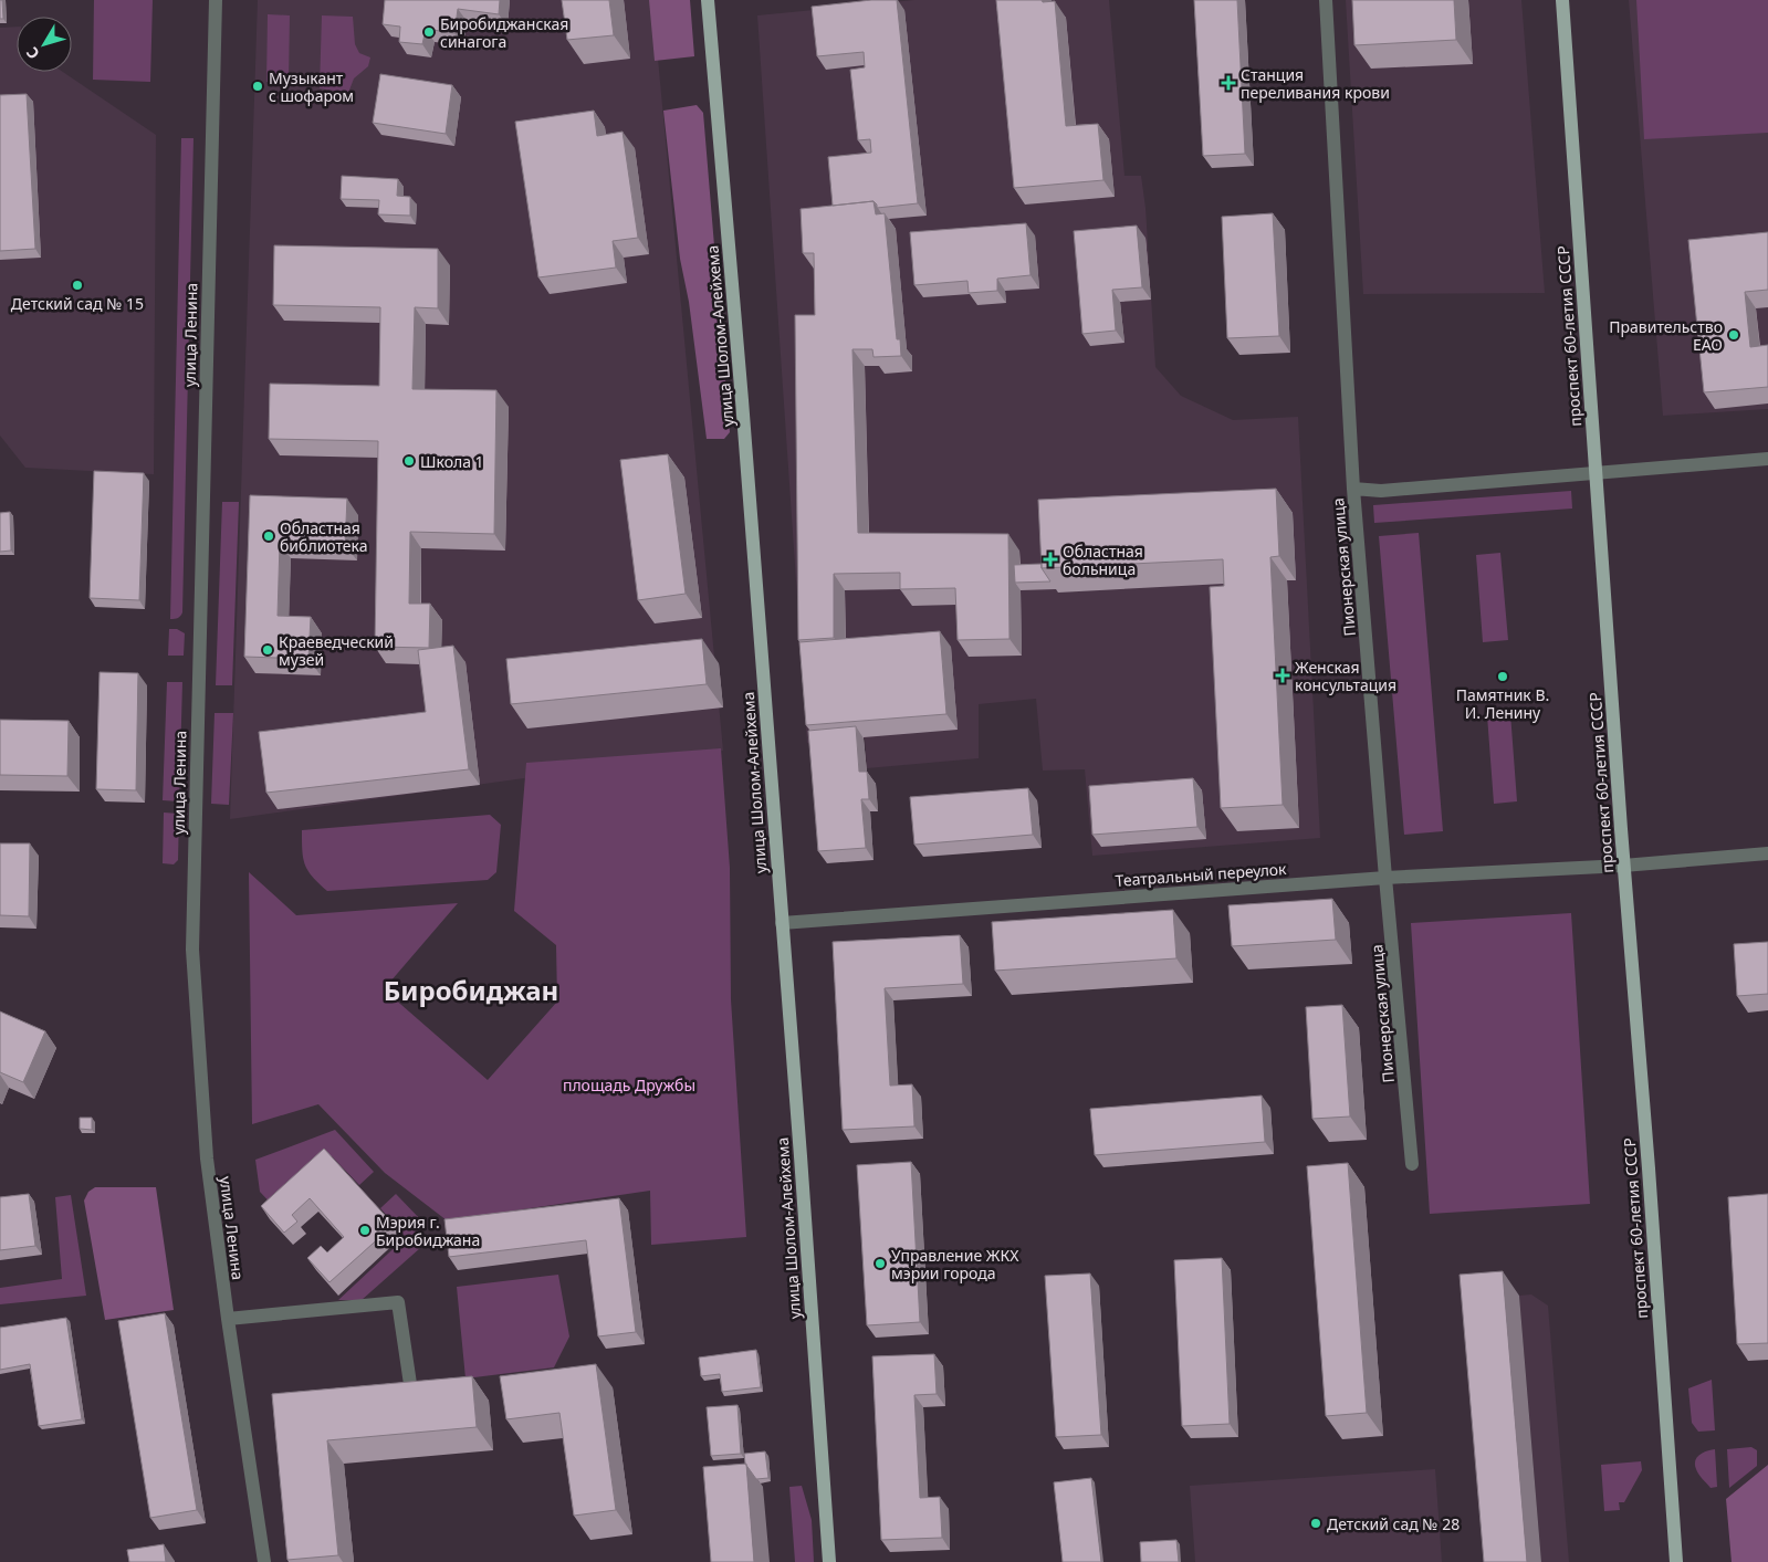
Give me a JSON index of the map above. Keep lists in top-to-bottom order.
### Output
{
  "streets": {
    "main road": ["улица Шолом-Алейхема", "проспект 60-летия СССР"],
    "street": ["улица Ленина", "Пионерская улица", "Театральный переулок"]
  },
  "crossings": [
    ["улица Шолом-Алейхема", "Театральный переулок"],
    ["проспект 60-летия СССР", "Театральный переулок"],
    ["Пионерская улица", "Театральный переулок"]
  ],
  "districts": ["Биробиджан"],
  "parks": ["площадь Дружбы"],
  "places": {
    "other": [
      "Биробиджанская синагога",
      "Музыкант с шофаром",
      "Детский сад № 15",
      "Правительство ЕАО",
      "Школа 1",
      "Областная библиотека",
      "Краеведческий музей",
      "Памятник В. И. Ленину",
      "Мэрия г. Биробиджана",
      "Управление ЖКХ мэрии города",
      "Детский сад № 28"
    ],
    "health": ["Станция переливания крови", "Областная больница", "Женская консультация"]
  },
  "north": "bottom left"
}
